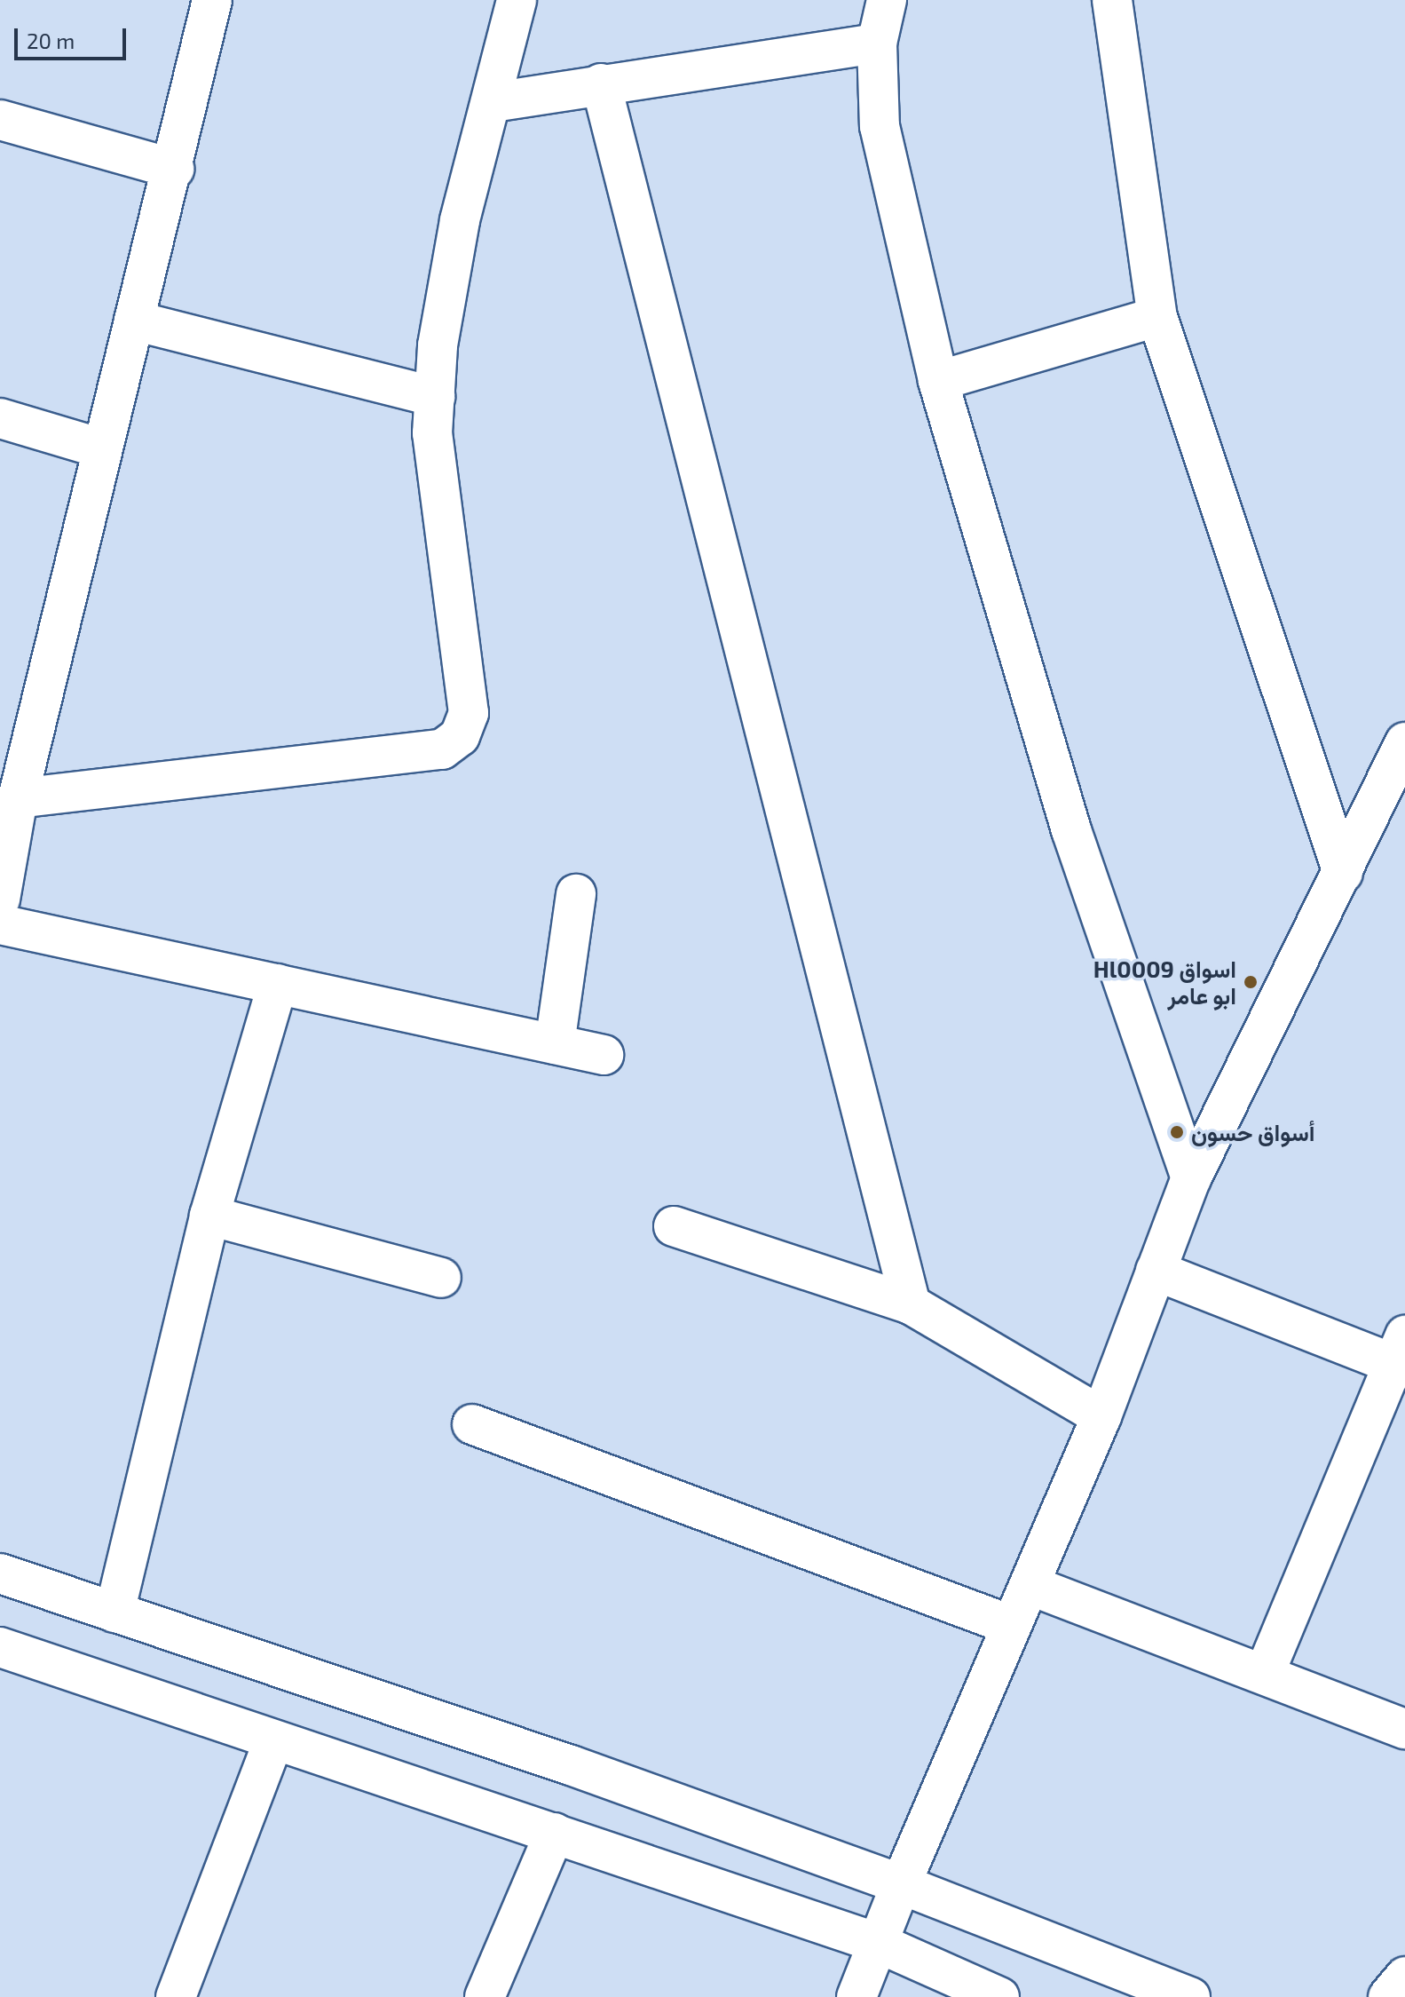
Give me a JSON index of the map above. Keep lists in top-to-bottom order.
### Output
{
  "places": ["Hl0009 اسواق ابو عامر", "أسواق حسون"],
  "scale_bar": "20 m"
}
